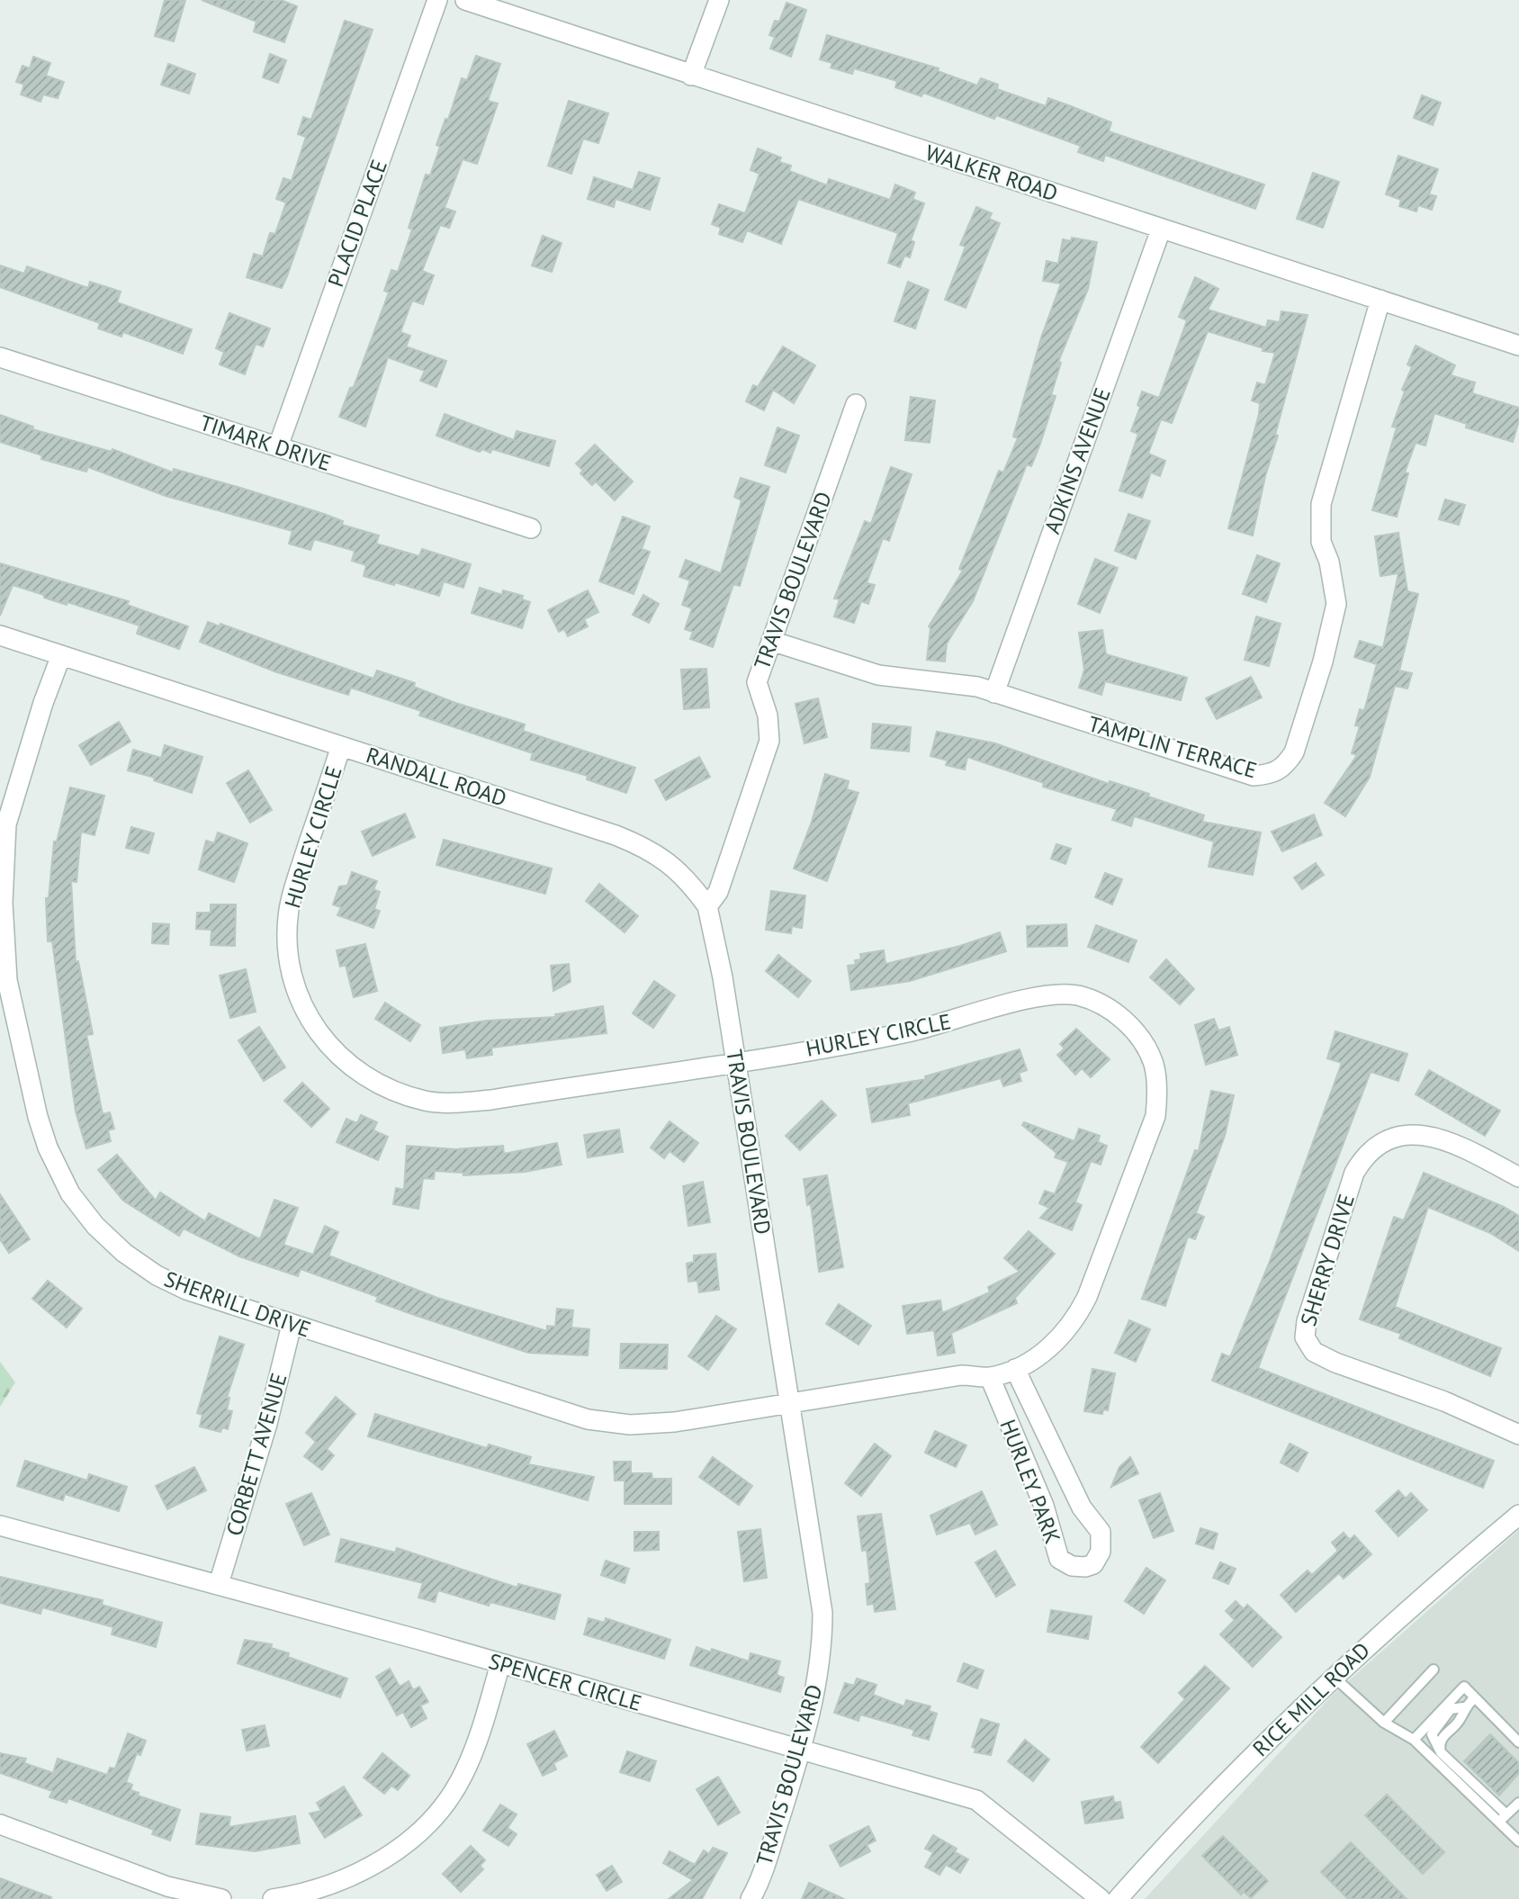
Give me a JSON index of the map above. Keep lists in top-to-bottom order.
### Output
{
  "streets": {
    "street": [
      "WALKER ROAD",
      "PLACID PLACE",
      "TIMARK DRIVE",
      "ADKINS AVENUE",
      "TRAVIS BOULEVARD",
      "TAMPLIN TERRACE",
      "RANDALL ROAD",
      "HURLEY CIRCLE",
      "SHERRY DRIVE",
      "SHERRILL DRIVE",
      "CORBETT AVENUE",
      "HURLEY PARK",
      "SPENCER CIRCLE",
      "RICE MILL ROAD"
    ]
  },
  "crossings": [
    ["WALKER ROAD", "ADKINS AVENUE"],
    ["WALKER ROAD", "TAMPLIN TERRACE"],
    ["PLACID PLACE", "TIMARK DRIVE"],
    ["ADKINS AVENUE", "TAMPLIN TERRACE"],
    ["TRAVIS BOULEVARD", "TAMPLIN TERRACE"],
    ["TRAVIS BOULEVARD", "RANDALL ROAD"],
    ["TRAVIS BOULEVARD", "HURLEY CIRCLE"],
    ["TRAVIS BOULEVARD", "SHERRILL DRIVE"],
    ["TRAVIS BOULEVARD", "SPENCER CIRCLE"],
    ["RANDALL ROAD", "HURLEY CIRCLE"],
    ["RANDALL ROAD", "SHERRILL DRIVE"],
    ["HURLEY CIRCLE", "SHERRILL DRIVE"],
    ["HURLEY CIRCLE", "HURLEY PARK"],
    ["SHERRILL DRIVE", "CORBETT AVENUE"],
    ["CORBETT AVENUE", "SPENCER CIRCLE"]
  ]
}
